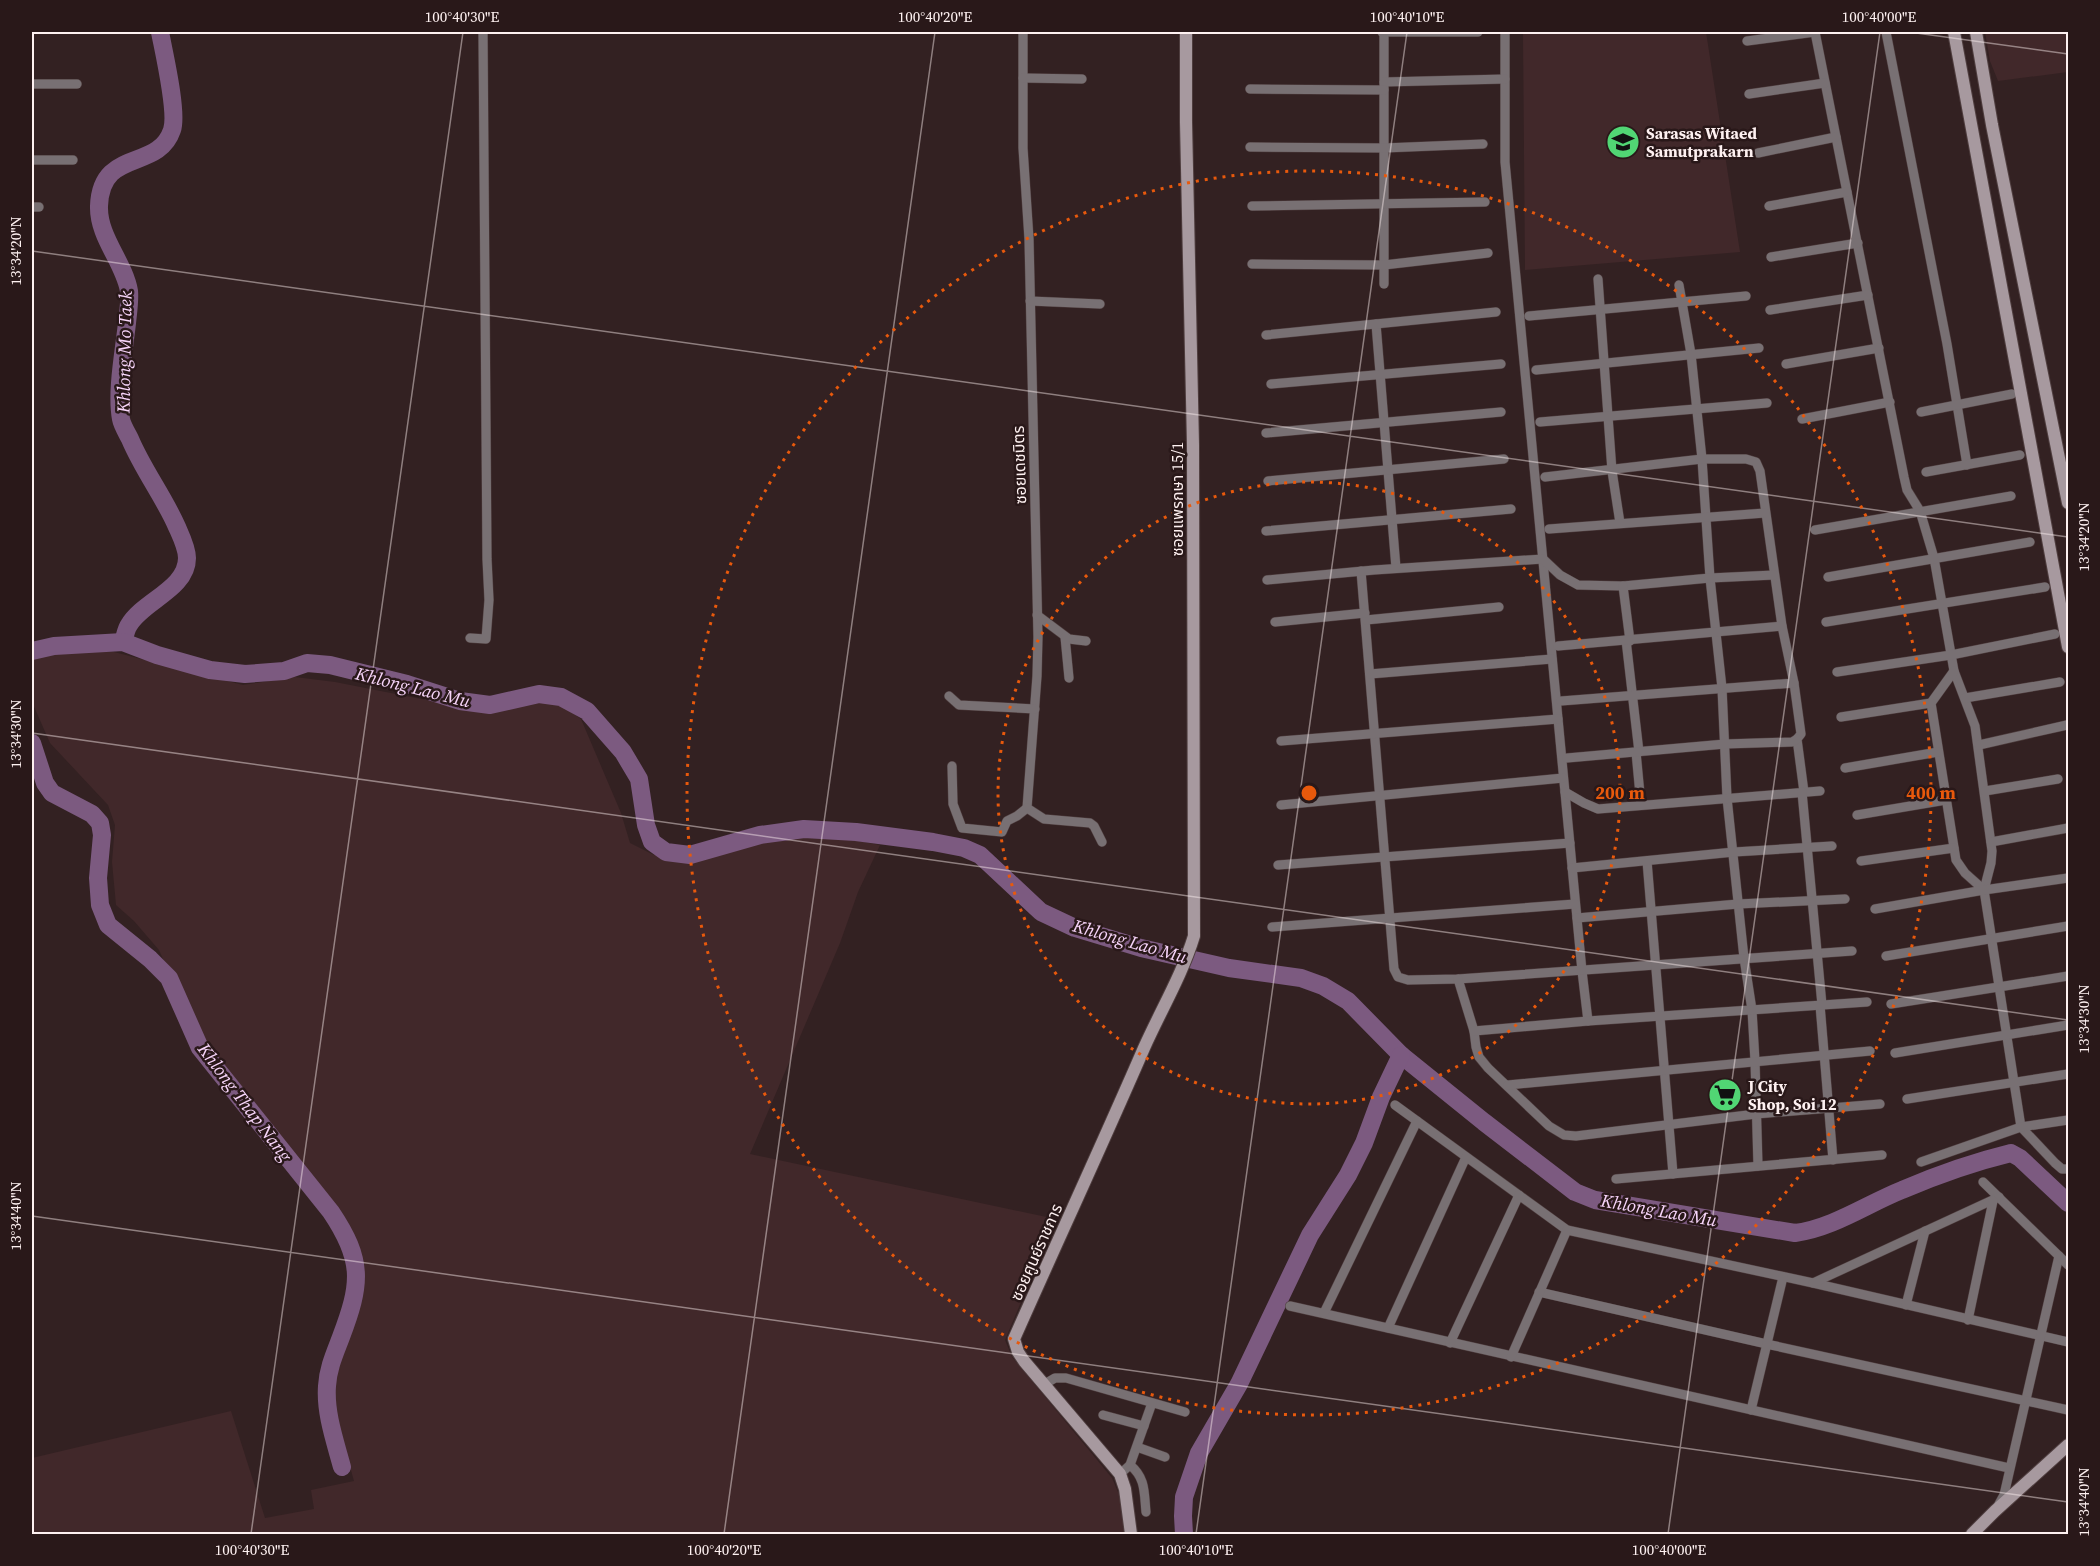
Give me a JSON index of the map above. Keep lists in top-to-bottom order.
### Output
{
  "streets": {
    "street": ["ซอยเดชมิตร", "ซอยแพรกษา 15/1", "ซอยศูนย์ราชการ"]
  },
  "crossings": [
    ["ซอยแพรกษา 15/1", "ซอยศูนย์ราชการ"]
  ],
  "water": ["Khlong Mo Taek", "Khlong Lao Mu", "Khlong Thap Nang"],
  "places": {
    "school or university": ["Sarasas Witaed Samutprakarn"],
    "supermarket": ["J City Shop, Soi 12"]
  },
  "coordinates": [
    "100°40'30\"E",
    "100°40'20\"E",
    "100°40'10\"E",
    "100°40'00\"E",
    "13°34'20\"N",
    "13°34'30\"N",
    "13°34'40\"N"
  ],
  "rings": ["200 m", "400 m"]
}
